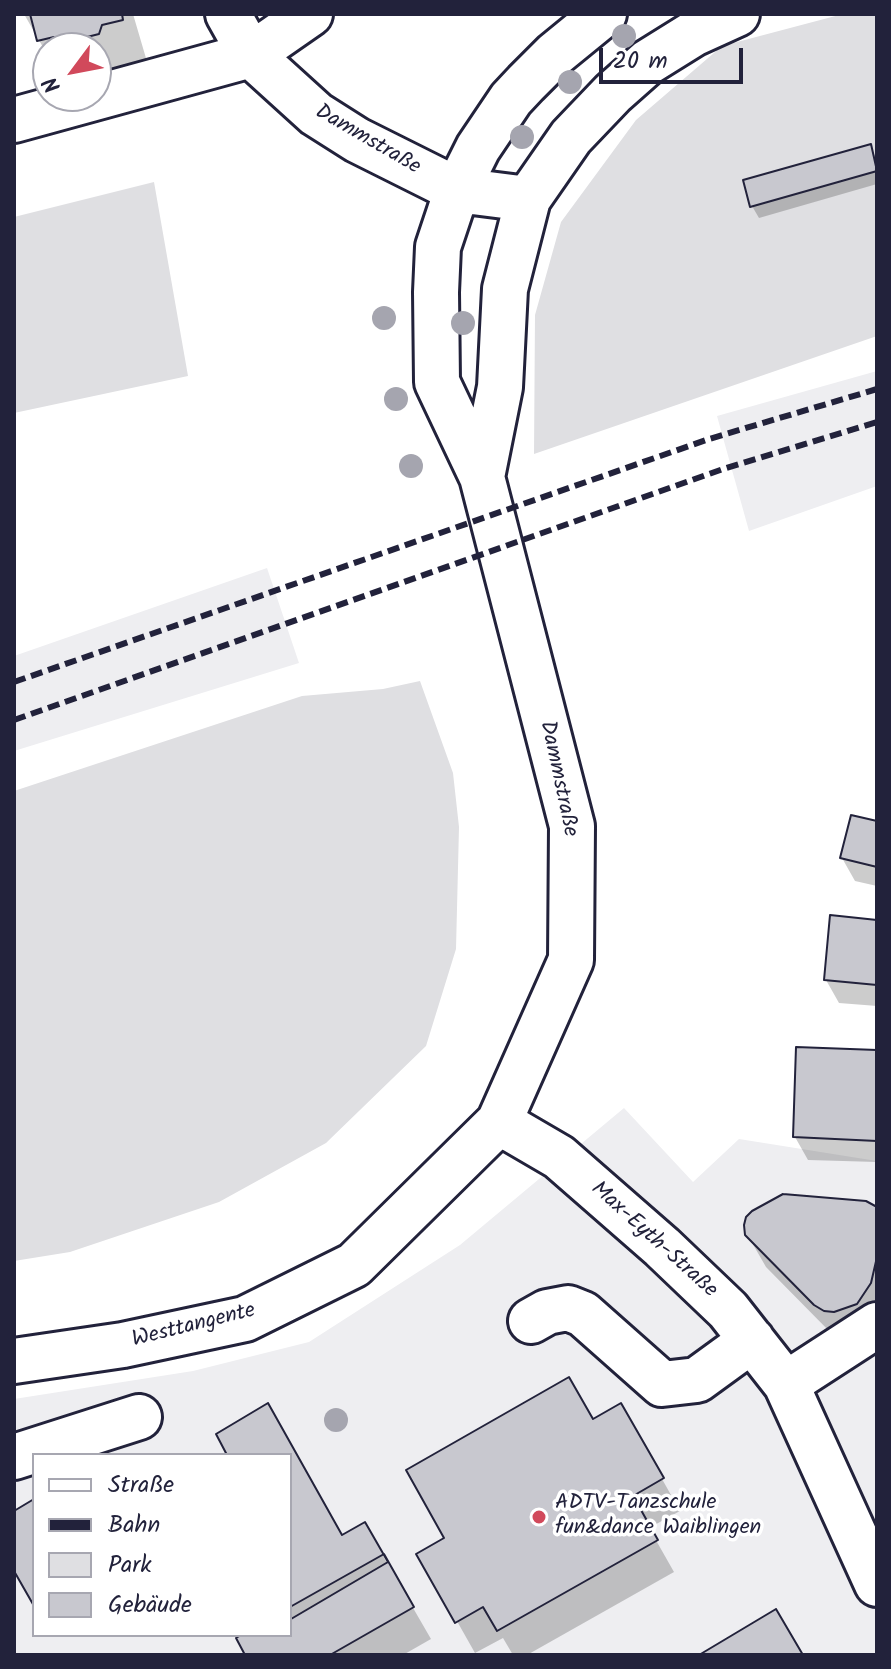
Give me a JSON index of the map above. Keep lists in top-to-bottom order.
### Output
{
  "streets": {
    "street": ["Dammstraße", "Max-Eyth-Straße", "Westtangente"]
  },
  "crossings": [
    ["Dammstraße", "Max-Eyth-Straße"],
    ["Dammstraße", "Westtangente"],
    ["Max-Eyth-Straße", "Westtangente"]
  ],
  "places": ["ADTV-Tanzschule fun&dance Waiblingen"],
  "legend": [
    "Straße",
    "Bahn",
    "Park",
    "Gebäude"
  ],
  "scale_bar": "20 m",
  "north": "bottom left"
}
